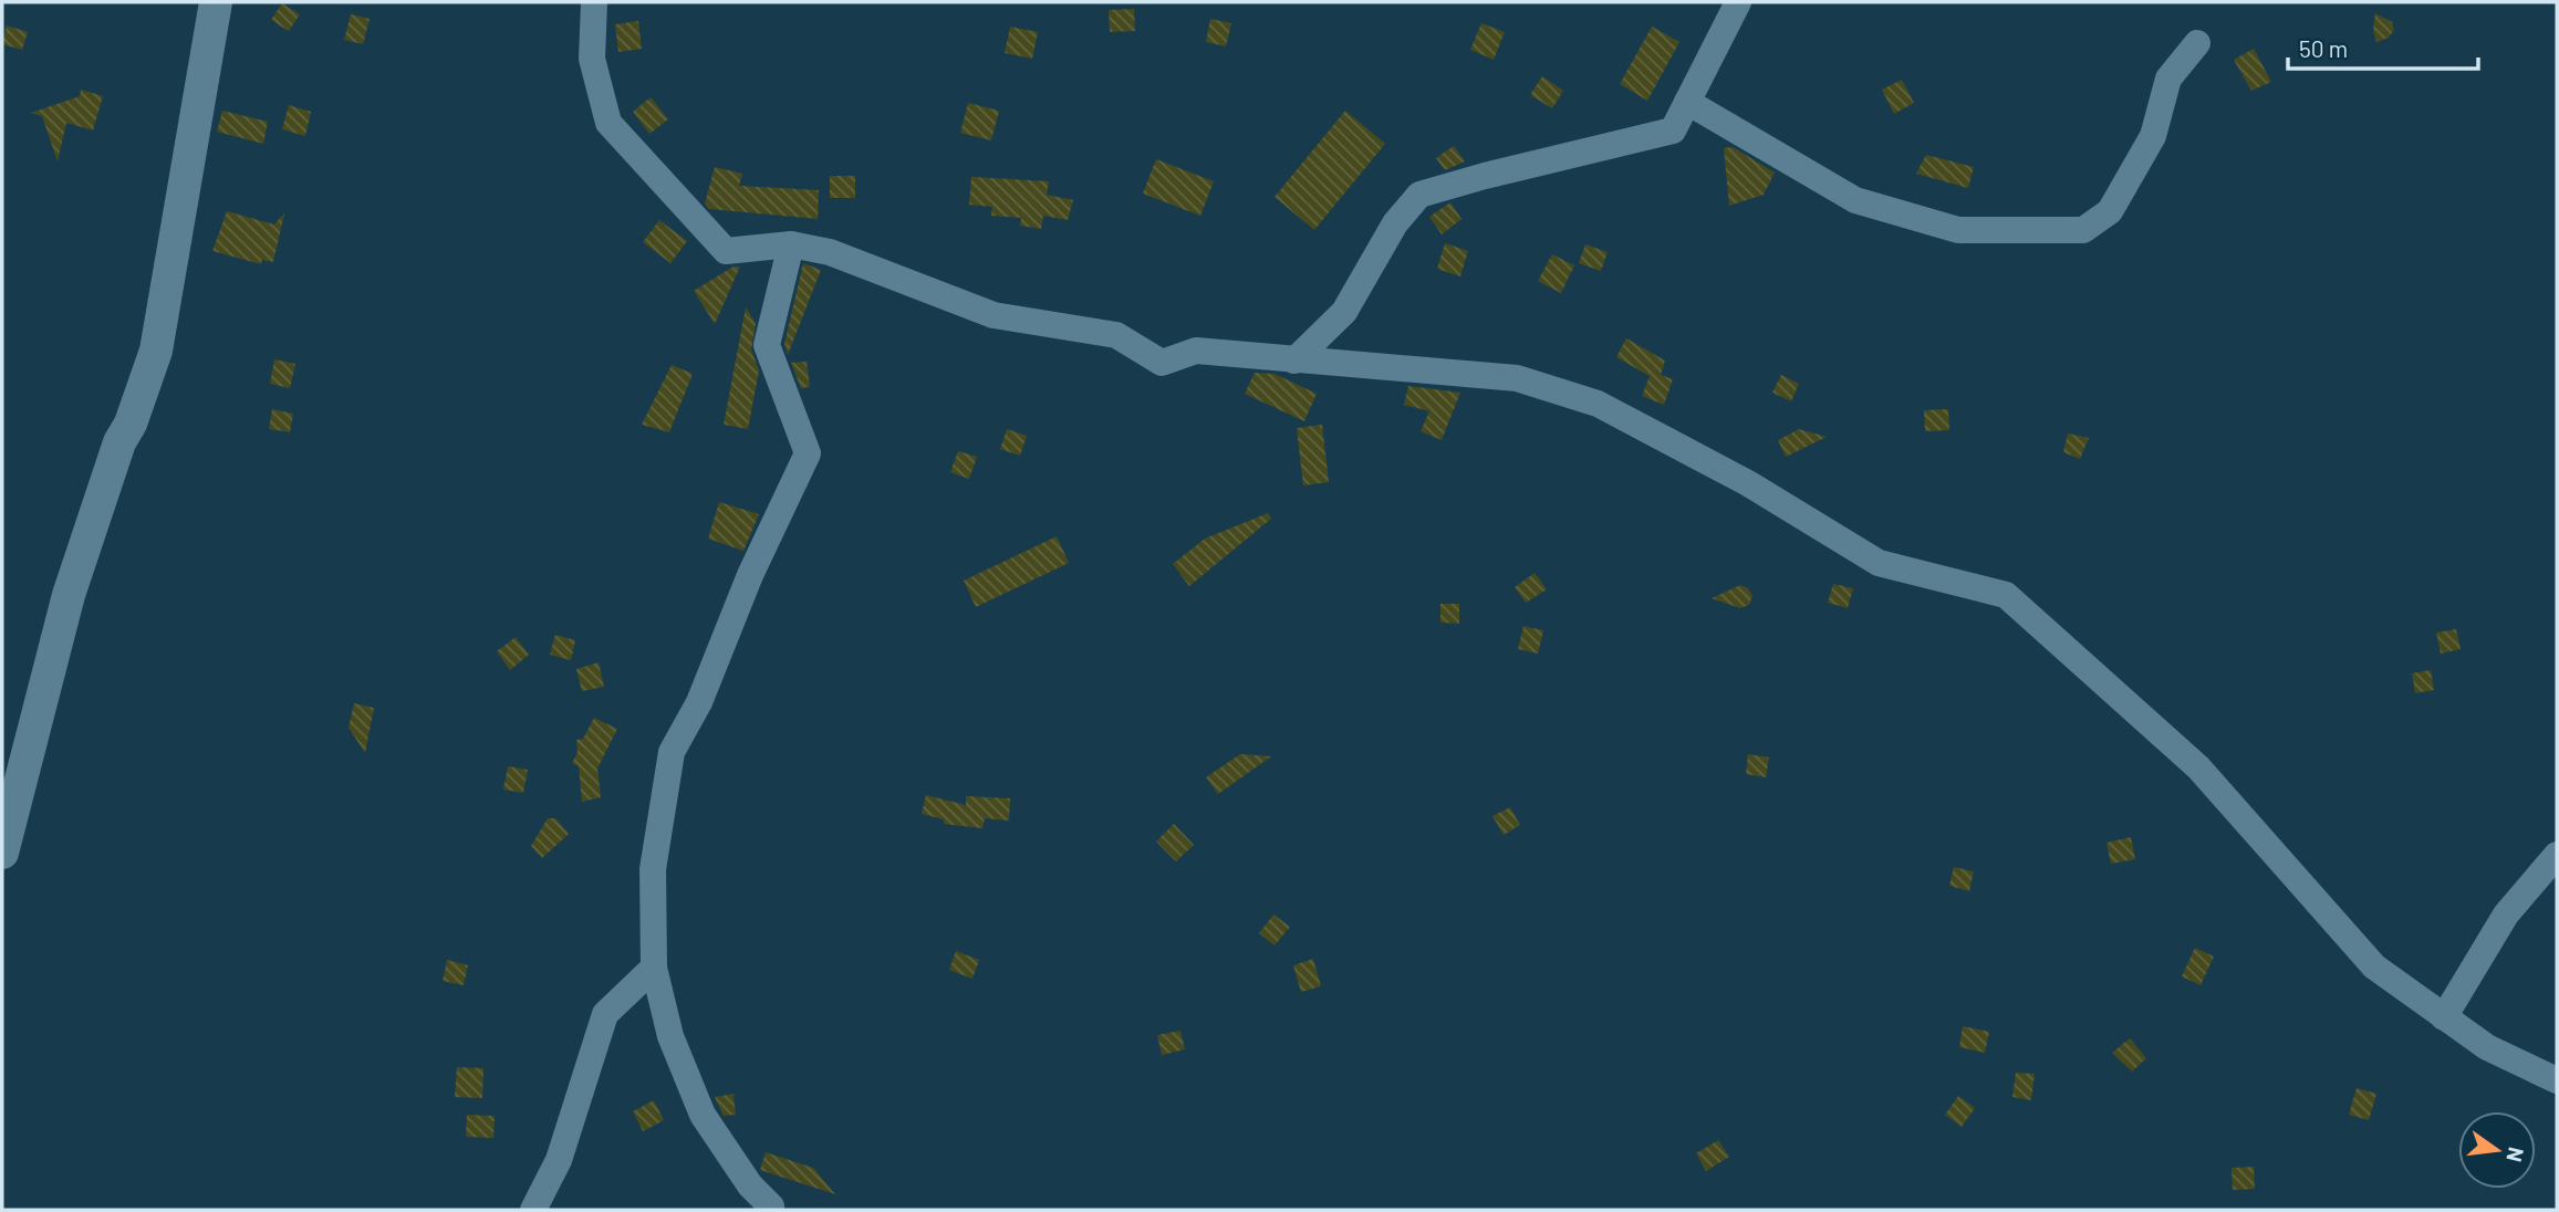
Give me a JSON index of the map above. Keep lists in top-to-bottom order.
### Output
{
  "scale_bar": "50 m",
  "north": "right"
}
